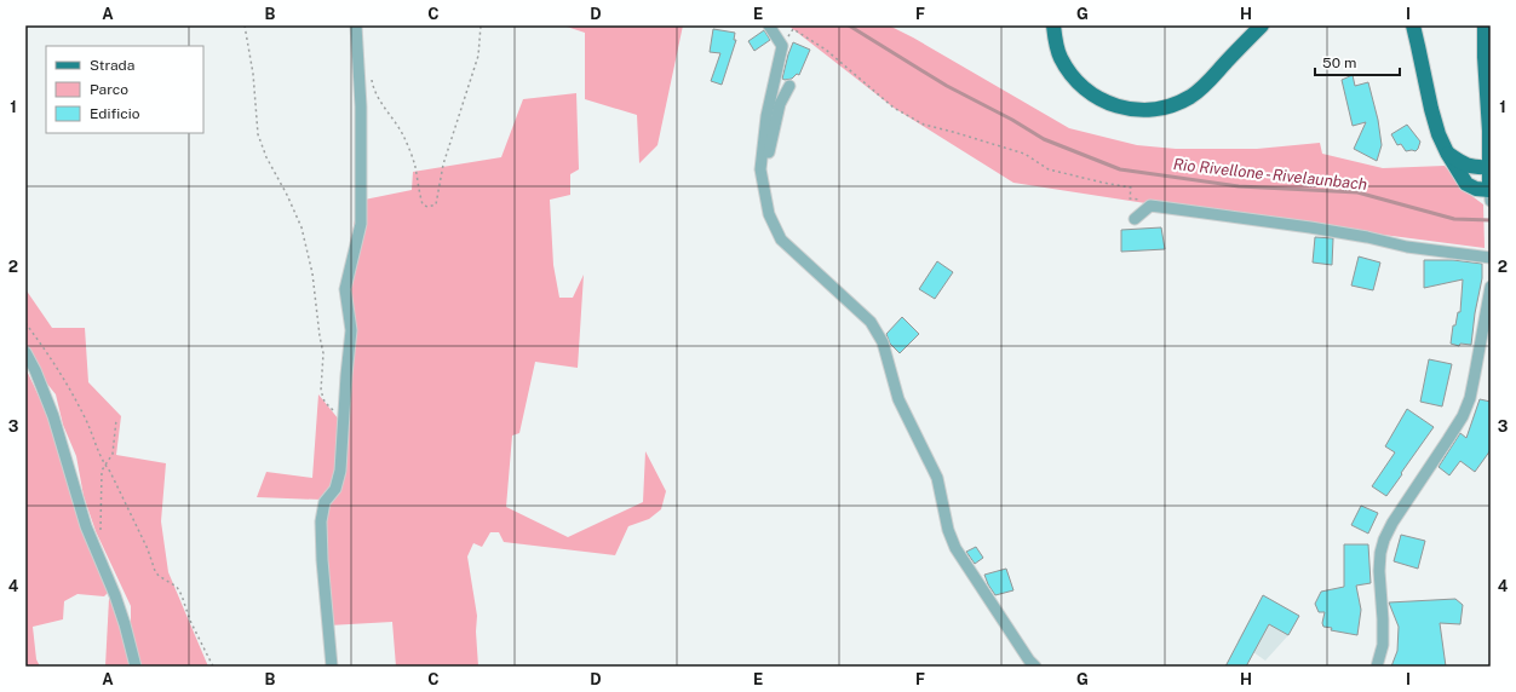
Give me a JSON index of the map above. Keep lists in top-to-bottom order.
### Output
{
  "water": ["Rio Rivellone - Rivelaunbach"],
  "legend": ["Strada", "Parco", "Edificio"],
  "scale_bar": "50 m",
  "grid": {
    "columns": [
      "A",
      "B",
      "C",
      "D",
      "E",
      "F",
      "G",
      "H",
      "I"
    ],
    "rows": [
      "1",
      "2",
      "3",
      "4"
    ]
  }
}
